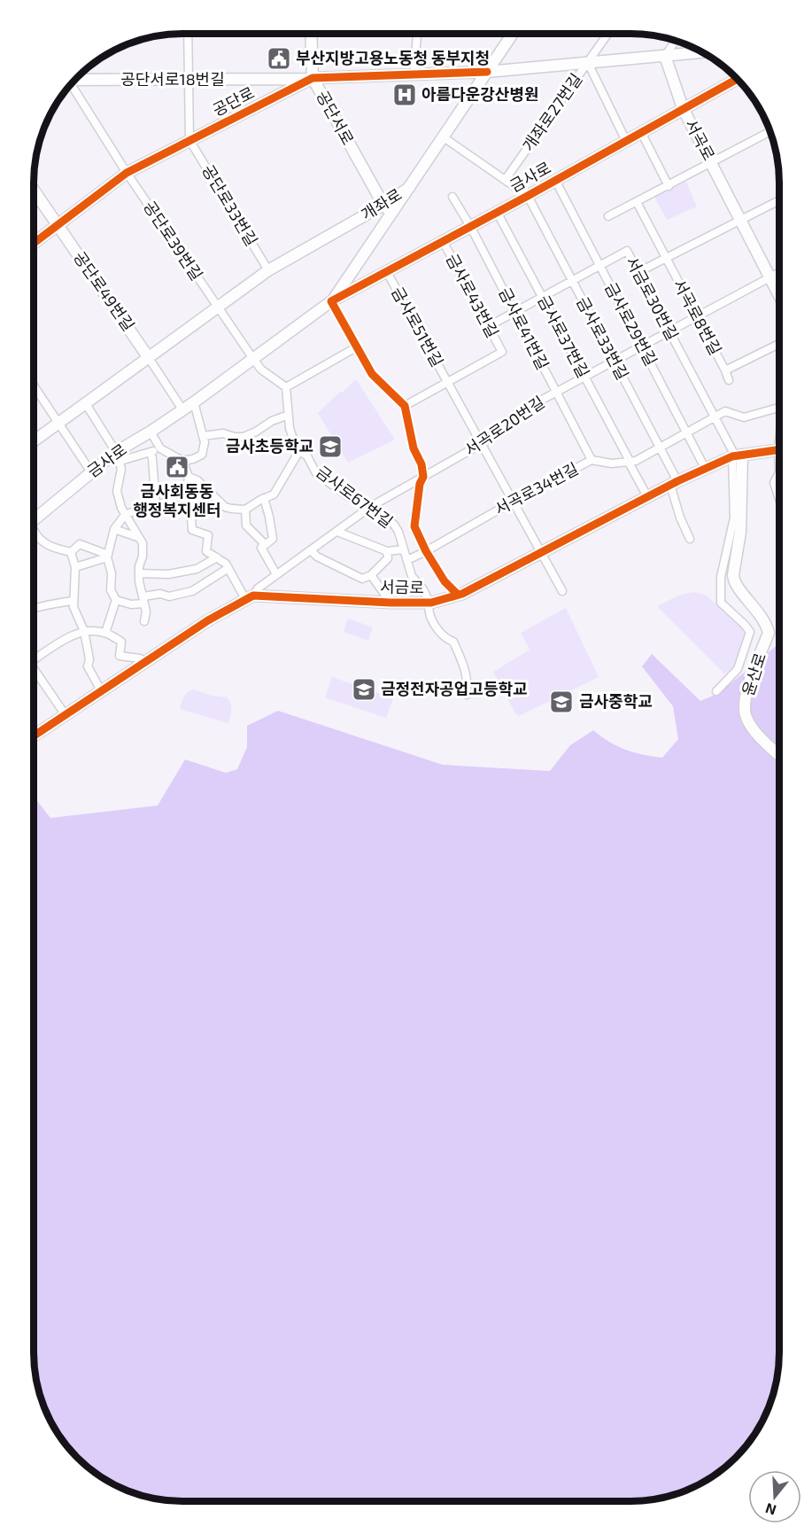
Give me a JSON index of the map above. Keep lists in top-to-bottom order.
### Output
{
  "streets": {
    "street": [
      "공단서로18번길",
      "공단로",
      "개좌로27번길",
      "공단서로",
      "서곡로",
      "금사로",
      "개좌로",
      "공단로33번길",
      "공단로39번길",
      "공단로49번길",
      "금사로43번길",
      "서금로30번길",
      "서곡로8번길",
      "금사로29번길",
      "금사로51번길",
      "금사로41번길",
      "금사로37번길",
      "금사로33번길",
      "서곡로20번길",
      "서곡로34번길",
      "금사로67번길",
      "서금로",
      "윤산로"
    ]
  },
  "crossings": [
    ["공단서로18번길", "공단로"],
    ["공단서로18번길", "공단서로"],
    ["공단로", "개좌로27번길"],
    ["공단로", "공단서로"],
    ["공단로", "서곡로"],
    ["공단로", "개좌로"],
    ["공단로", "공단로33번길"],
    ["공단로", "공단로39번길"],
    ["공단로", "공단로49번길"],
    ["공단서로", "금사로"],
    ["공단서로", "개좌로"],
    ["서곡로", "금사로"],
    ["서곡로", "서곡로20번길"],
    ["금사로", "개좌로"],
    ["금사로", "금사로43번길"],
    ["금사로", "금사로29번길"],
    ["금사로", "금사로51번길"],
    ["금사로", "금사로41번길"],
    ["금사로", "금사로37번길"],
    ["금사로", "금사로33번길"],
    ["개좌로", "공단로33번길"],
    ["개좌로", "공단로39번길"],
    ["개좌로", "공단로49번길"],
    ["금사로43번길", "서금로30번길"],
    ["금사로43번길", "금사로51번길"],
    ["서금로30번길", "금사로29번길"],
    ["서금로30번길", "금사로41번길"],
    ["서금로30번길", "금사로37번길"],
    ["서금로30번길", "금사로33번길"],
    ["서금로30번길", "서곡로20번길"],
    ["서금로30번길", "서곡로34번길"],
    ["서금로30번길", "서금로"],
    ["서금로30번길", "윤산로"],
    ["서곡로8번길", "서곡로20번길"],
    ["금사로29번길", "서곡로20번길"],
    ["금사로29번길", "서곡로34번길"],
    ["금사로29번길", "서금로"],
    ["금사로51번길", "서곡로20번길"],
    ["금사로51번길", "서곡로34번길"],
    ["금사로51번길", "서금로"],
    ["금사로41번길", "서곡로20번길"],
    ["금사로41번길", "서곡로34번길"],
    ["금사로37번길", "서곡로20번길"],
    ["금사로37번길", "서곡로34번길"],
    ["금사로37번길", "서금로"],
    ["금사로33번길", "서곡로20번길"],
    ["금사로33번길", "서곡로34번길"],
    ["금사로33번길", "서금로"],
    ["서곡로20번길", "금사로67번길"],
    ["서곡로20번길", "서금로"],
    ["서곡로34번길", "금사로67번길"],
    ["금사로67번길", "서금로"],
    ["서금로", "윤산로"]
  ],
  "places": {
    "public building": ["부산지방고용노동청 동부지청", "금사회동동 행정복지센터"],
    "hospital": ["아름다운강산병원"],
    "school or university": ["금사초등학교", "금정전자공업고등학교", "금사중학교"]
  },
  "north": "bottom"
}
